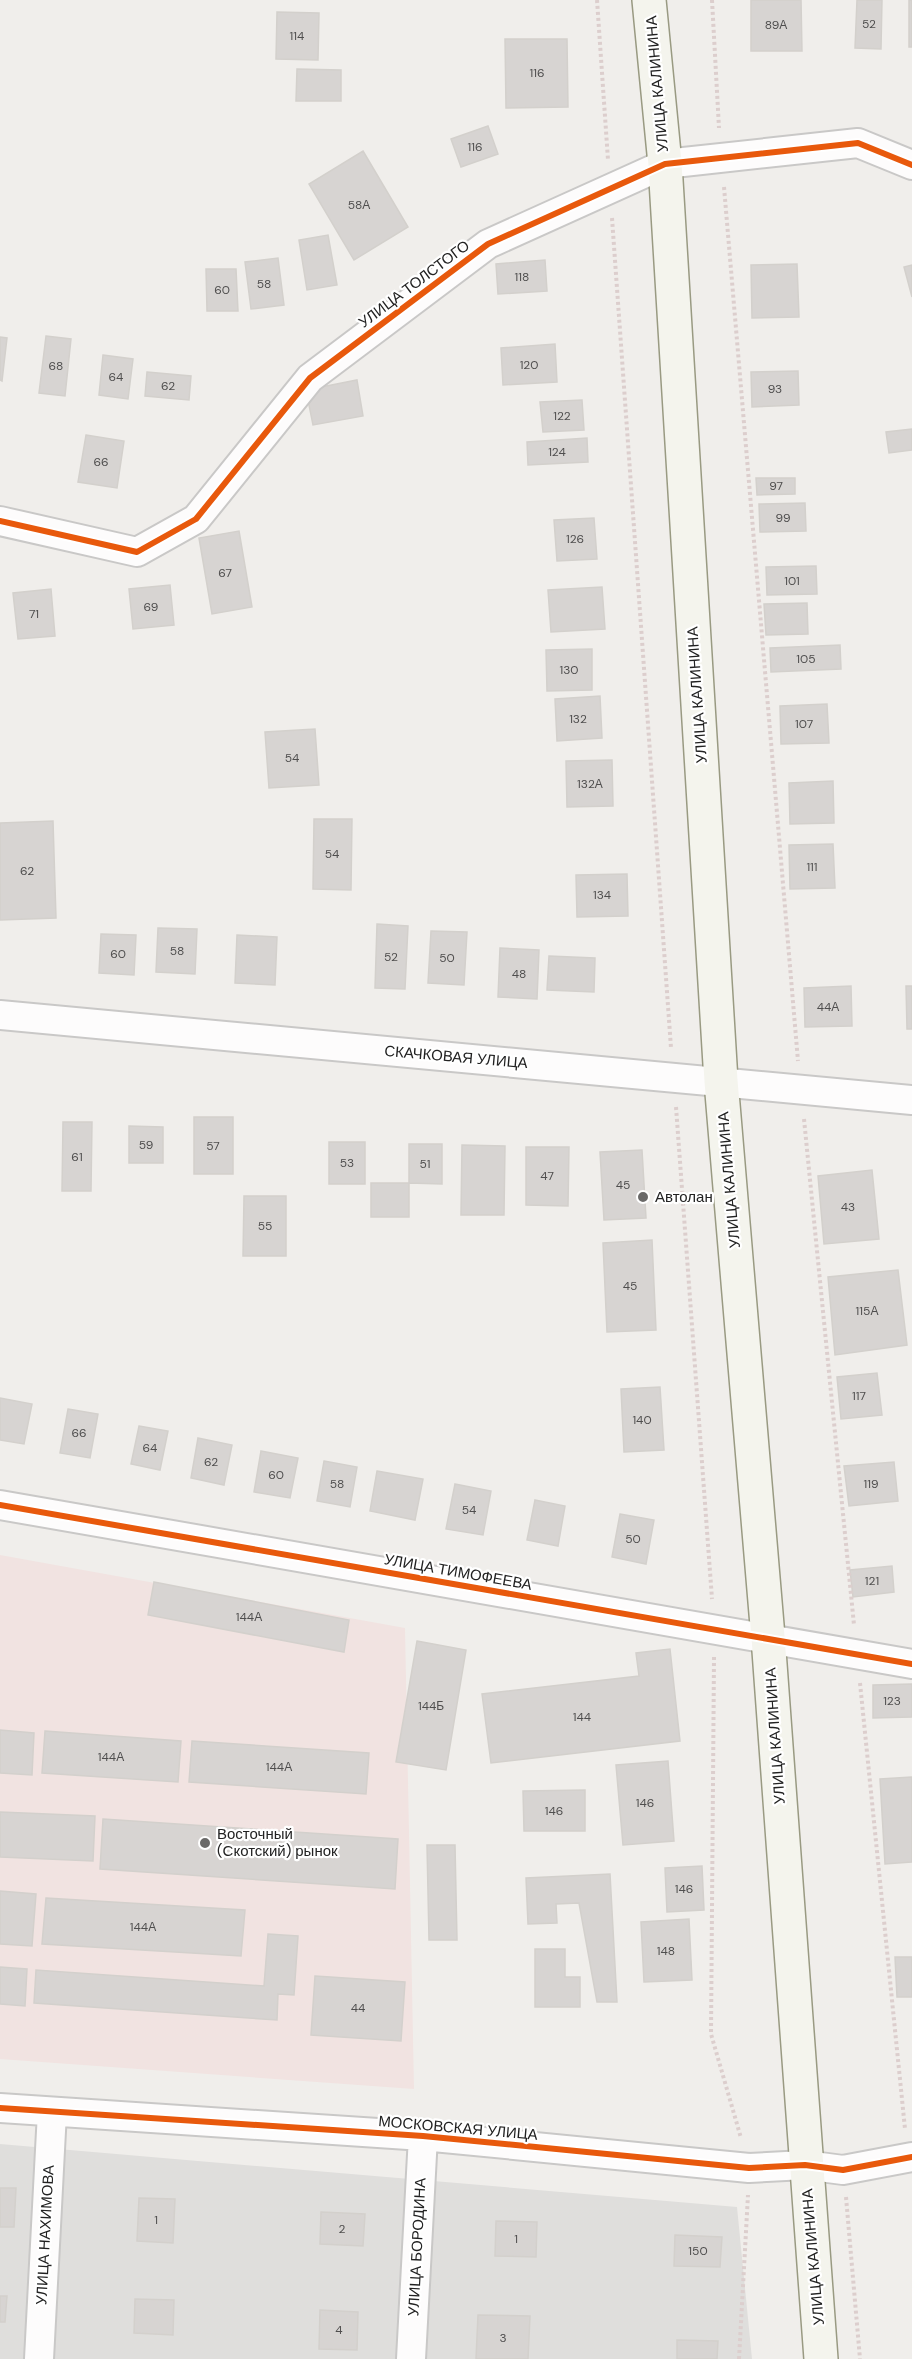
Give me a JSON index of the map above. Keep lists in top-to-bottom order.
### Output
{
  "streets": {
    "main road": ["УЛИЦА КАЛИНИНА"],
    "street": [
      "УЛИЦА ТОЛСТОГО",
      "СКАЧКОВАЯ УЛИЦА",
      "УЛИЦА ТИМОФЕЕВА",
      "МОСКОВСКАЯ УЛИЦА",
      "УЛИЦА НАХИМОВА",
      "УЛИЦА БОРОДИНА"
    ]
  },
  "crossings": [
    ["УЛИЦА КАЛИНИНА", "УЛИЦА ТОЛСТОГО"],
    ["УЛИЦА КАЛИНИНА", "СКАЧКОВАЯ УЛИЦА"],
    ["УЛИЦА КАЛИНИНА", "УЛИЦА ТИМОФЕЕВА"],
    ["УЛИЦА КАЛИНИНА", "МОСКОВСКАЯ УЛИЦА"],
    ["МОСКОВСКАЯ УЛИЦА", "УЛИЦА НАХИМОВА"],
    ["МОСКОВСКАЯ УЛИЦА", "УЛИЦА БОРОДИНА"]
  ],
  "places": ["Автолан", "Восточный (Скотский) рынок"],
  "house_numbers": [
    "52",
    "89А",
    "114",
    "116",
    "116",
    "58А",
    "118",
    "58",
    "60",
    "120",
    "68",
    "64",
    "62",
    "93",
    "122",
    "124",
    "66",
    "97",
    "99",
    "126",
    "67",
    "101",
    "69",
    "71",
    "105",
    "130",
    "132",
    "107",
    "54",
    "132А",
    "54",
    "111",
    "62",
    "134",
    "58",
    "60",
    "52",
    "50",
    "48",
    "44А",
    "59",
    "57",
    "61",
    "53",
    "51",
    "47",
    "45",
    "43",
    "55",
    "45",
    "115А",
    "117",
    "140",
    "66",
    "64",
    "62",
    "60",
    "58",
    "119",
    "54",
    "50",
    "121",
    "144А",
    "123",
    "144Б",
    "144",
    "144А",
    "144А",
    "146",
    "146",
    "146",
    "144А",
    "148",
    "44",
    "1",
    "2",
    "1",
    "150",
    "4",
    "3"
  ]
}
